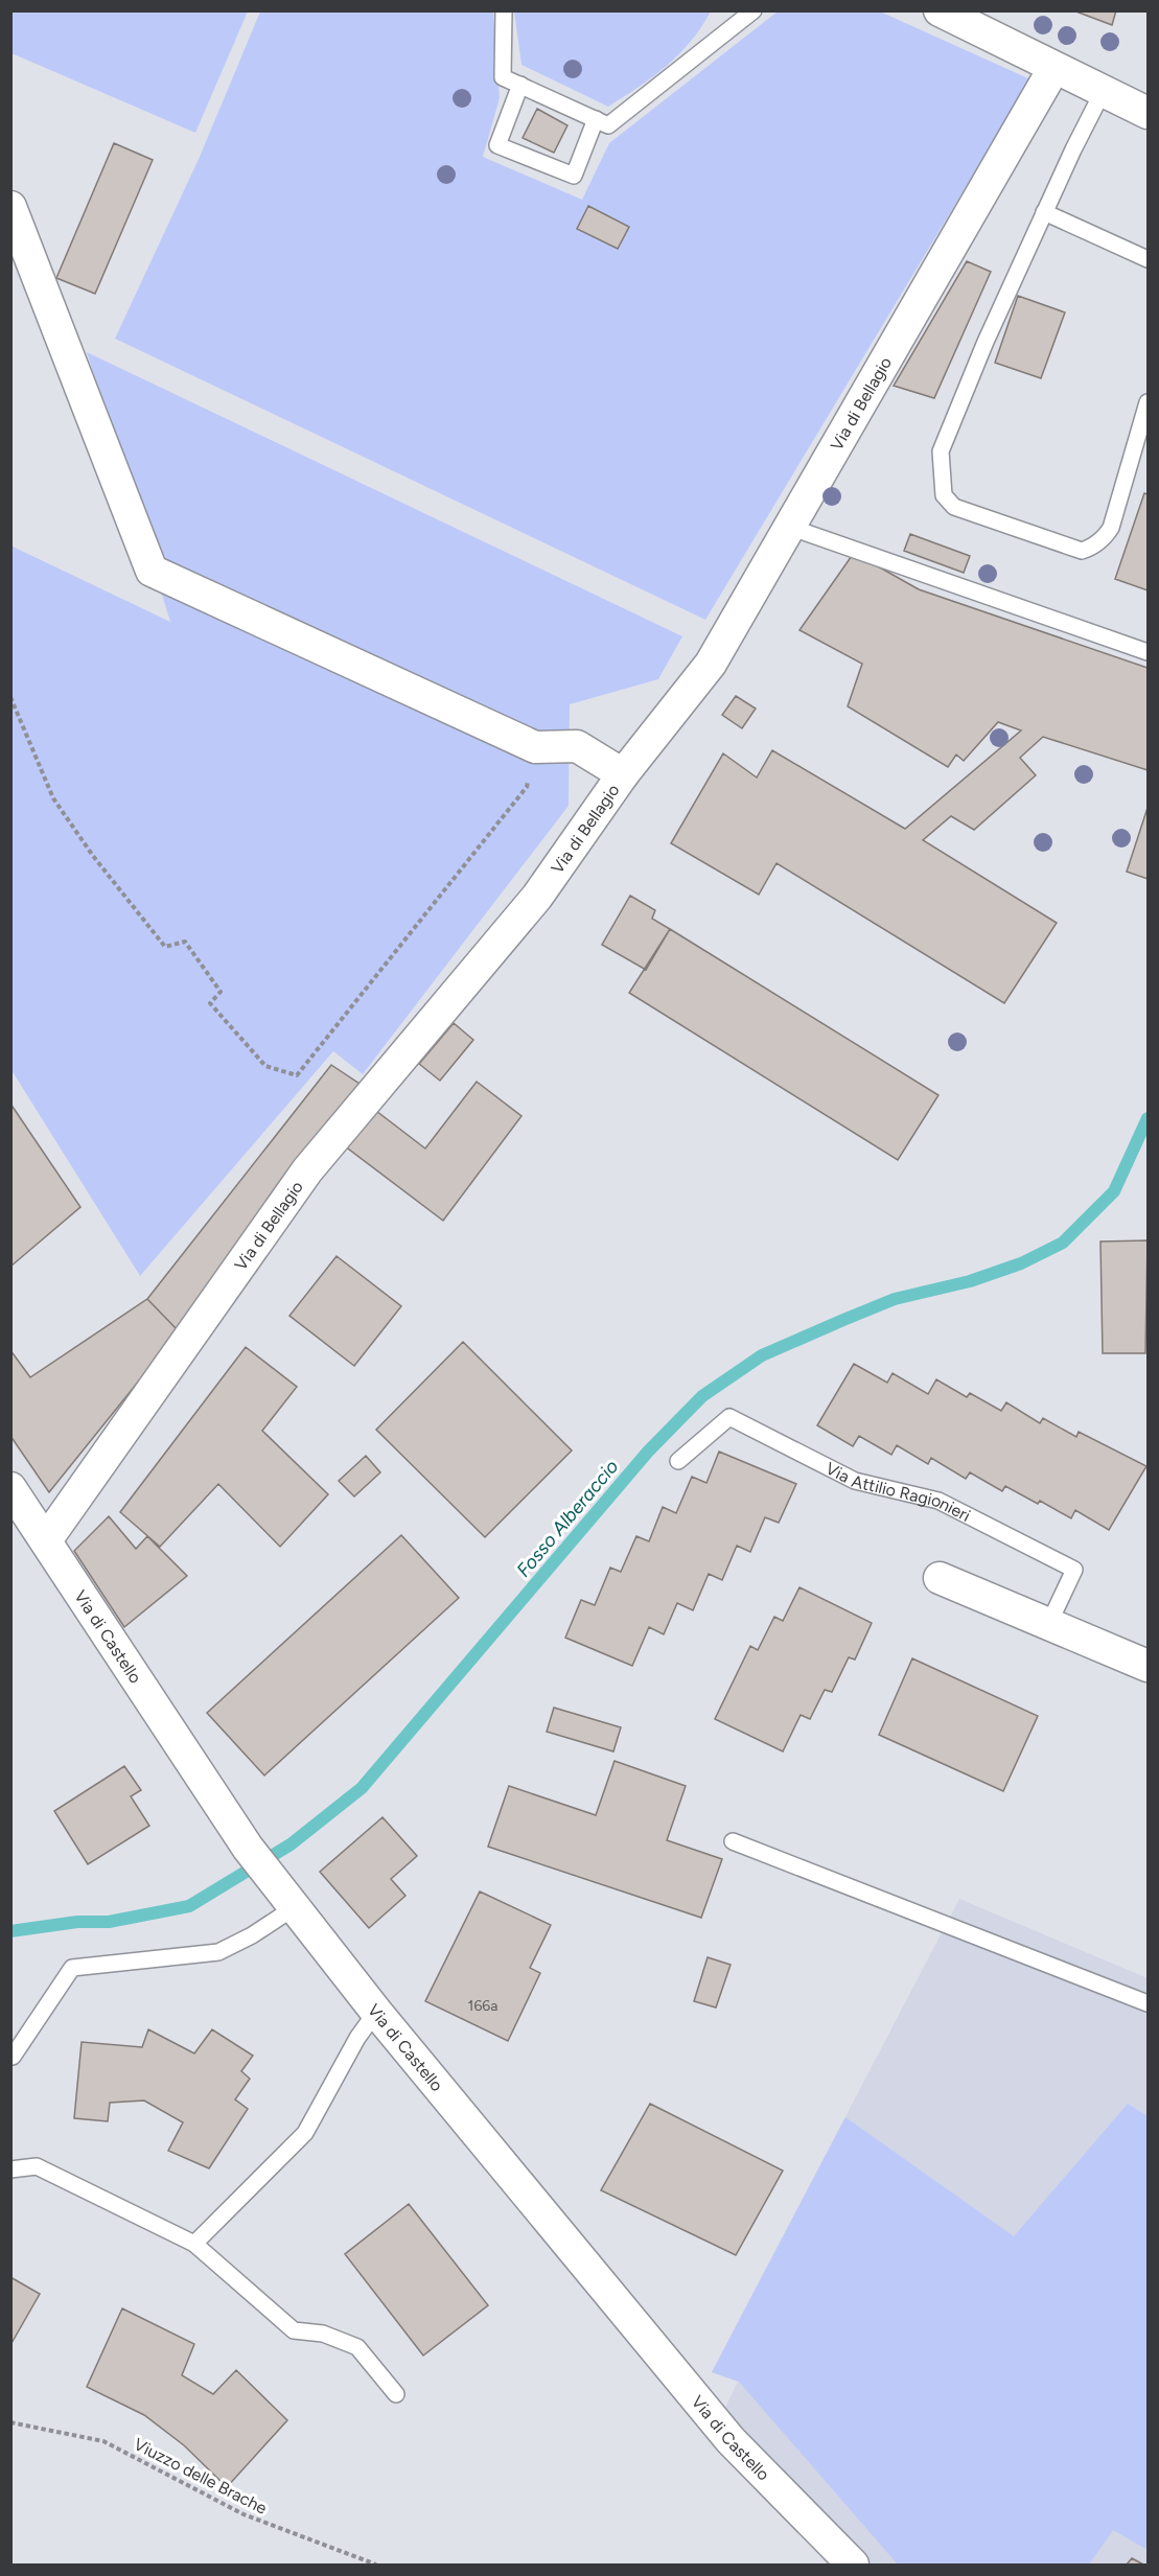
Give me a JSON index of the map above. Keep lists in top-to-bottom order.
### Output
{
  "streets": {
    "street": ["Via di Bellagio", "Via di Castello"],
    "lane": ["Via Attilio Ragionieri"],
    "path": ["Viuzzo delle Brache"]
  },
  "crossings": [
    ["Via di Bellagio", "Via di Castello"]
  ],
  "water": ["Fosso Alberaccio"],
  "house_numbers": ["166a"]
}
